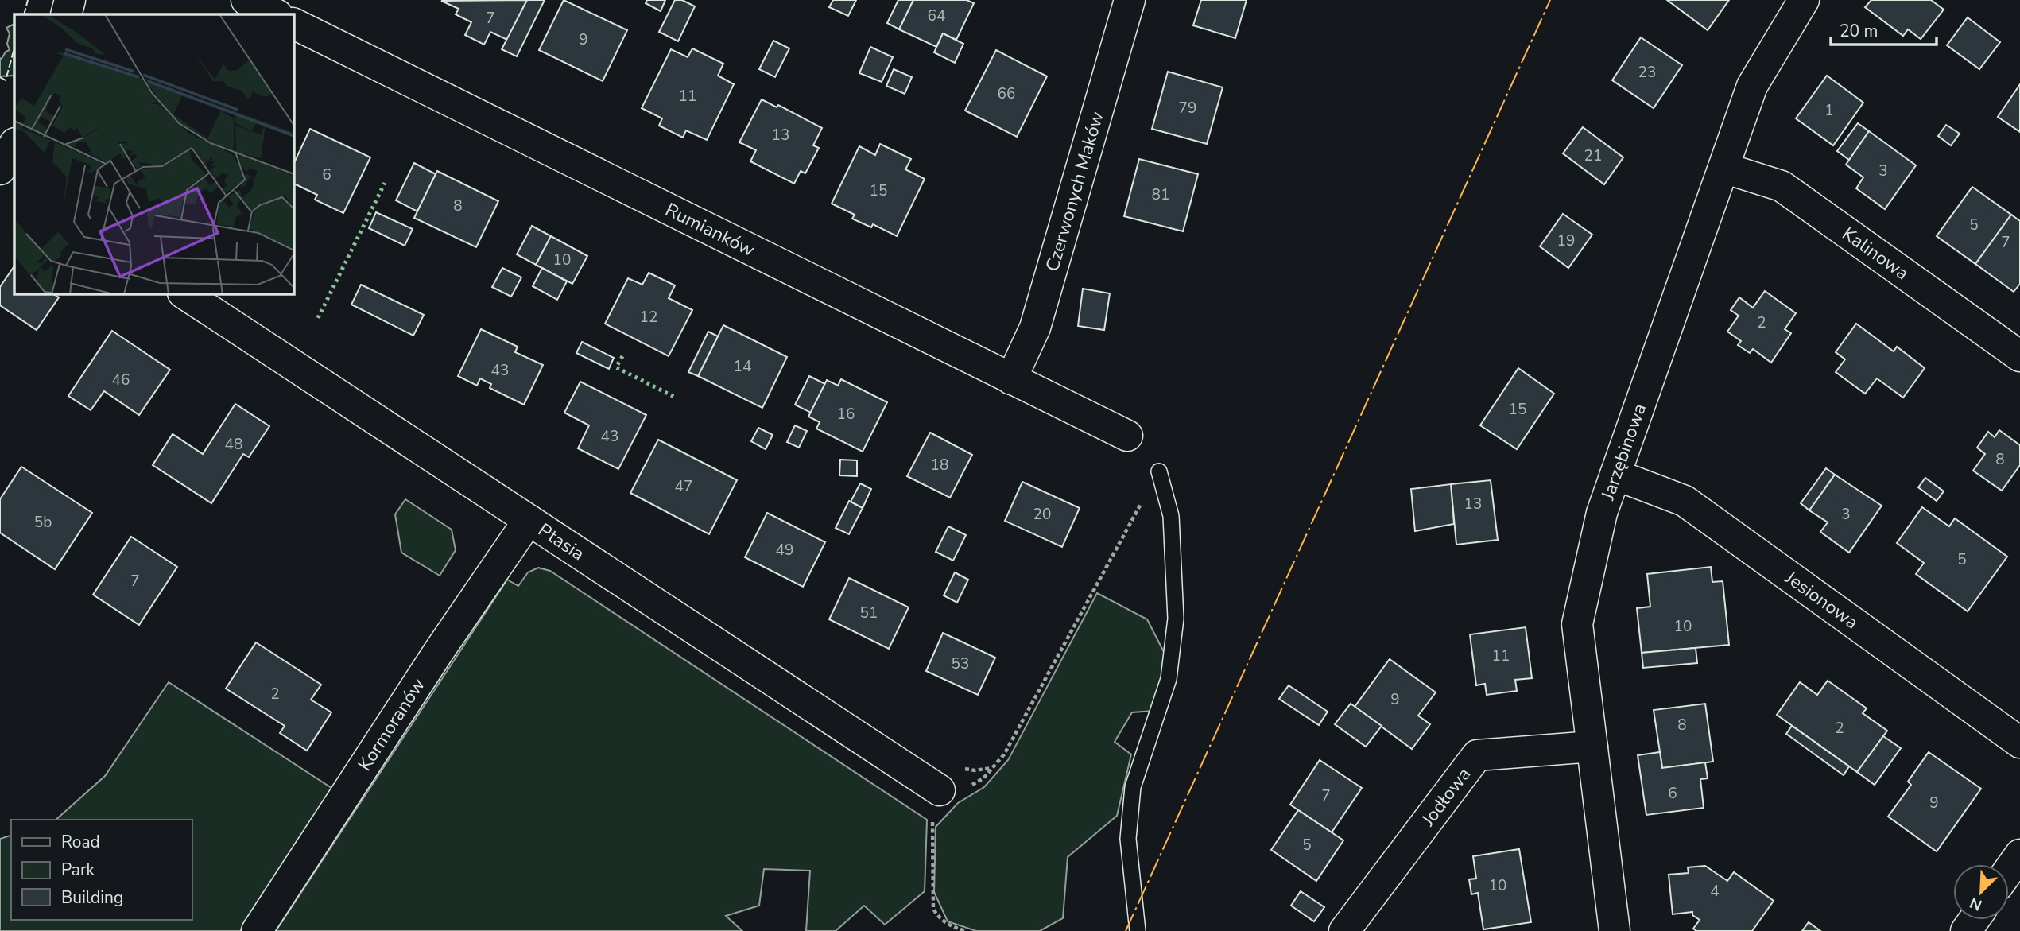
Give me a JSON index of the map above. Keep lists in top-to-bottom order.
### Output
{
  "streets": {
    "street": [
      "Czerwonych Maków",
      "Rumianków",
      "Kalinowa",
      "Jarzębinowa",
      "Ptasia",
      "Jesionowa",
      "Kormoranów",
      "Jodłowa"
    ]
  },
  "crossings": [
    ["Czerwonych Maków", "Rumianków"],
    ["Kalinowa", "Jarzębinowa"],
    ["Jarzębinowa", "Jesionowa"],
    ["Jarzębinowa", "Jodłowa"],
    ["Ptasia", "Kormoranów"]
  ],
  "house_numbers": [
    "64",
    "7",
    "9",
    "23",
    "66",
    "11",
    "79",
    "1",
    "13",
    "21",
    "3",
    "6",
    "15",
    "81",
    "8",
    "5",
    "19",
    "7",
    "10",
    "12",
    "2",
    "14",
    "43",
    "46",
    "15",
    "16",
    "43",
    "48",
    "8",
    "18",
    "47",
    "13",
    "20",
    "3",
    "5b",
    "49",
    "5",
    "7",
    "51",
    "10",
    "11",
    "53",
    "2",
    "9",
    "8",
    "2",
    "6",
    "7",
    "9",
    "5",
    "10",
    "4"
  ],
  "legend": ["Road", "Park", "Building"],
  "scale_bar": "20 m",
  "north": "bottom left"
}
